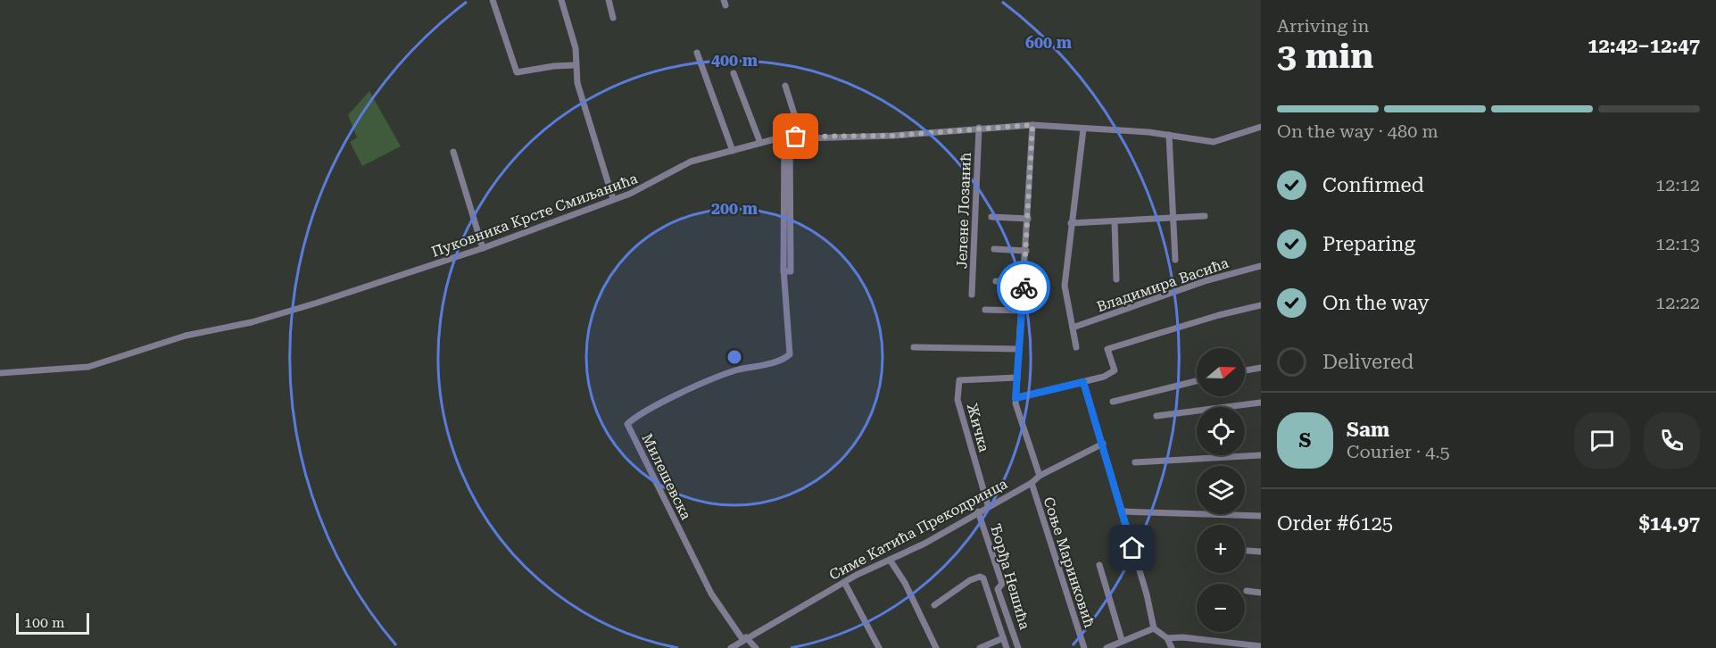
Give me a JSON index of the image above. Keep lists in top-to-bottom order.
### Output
{
  "streets": {
    "street": [
      "Јелене Лозанић",
      "Пуковника Крсте Смиљанића",
      "Владимира Васића",
      "Жичка",
      "Милешевска",
      "Симе Катића Прекодринца",
      "Соње Маринковић",
      "Ђорђа Нешића"
    ]
  },
  "crossings": [
    ["Јелене Лозанић", "Пуковника Крсте Смиљанића"],
    ["Пуковника Крсте Смиљанића", "Милешевска"],
    ["Жичка", "Симе Катића Прекодринца"],
    ["Милешевска", "Симе Катића Прекодринца"],
    ["Симе Катића Прекодринца", "Соње Маринковић"],
    ["Симе Катића Прекодринца", "Ђорђа Нешића"]
  ],
  "scale_bar": "100 m",
  "north": "right",
  "page": {
    "heading": ["3 min", "Arriving in", "12:42–12:47"],
    "panel": [
      "Sam",
      "Courier · 4.5",
      "Order #6125",
      "$14.97"
    ],
    "bar": "On the way · 480 m",
    "list": [
      ["Confirmed", "12:12"],
      ["Preparing", "12:13"],
      ["On the way", "12:22"],
      "Delivered"
    ],
    "map_buttons": ["+", "−"],
    "round": "S",
    "scale": "100 m"
  },
  "rings": ["600 m", "400 m", "200 m"]
}
